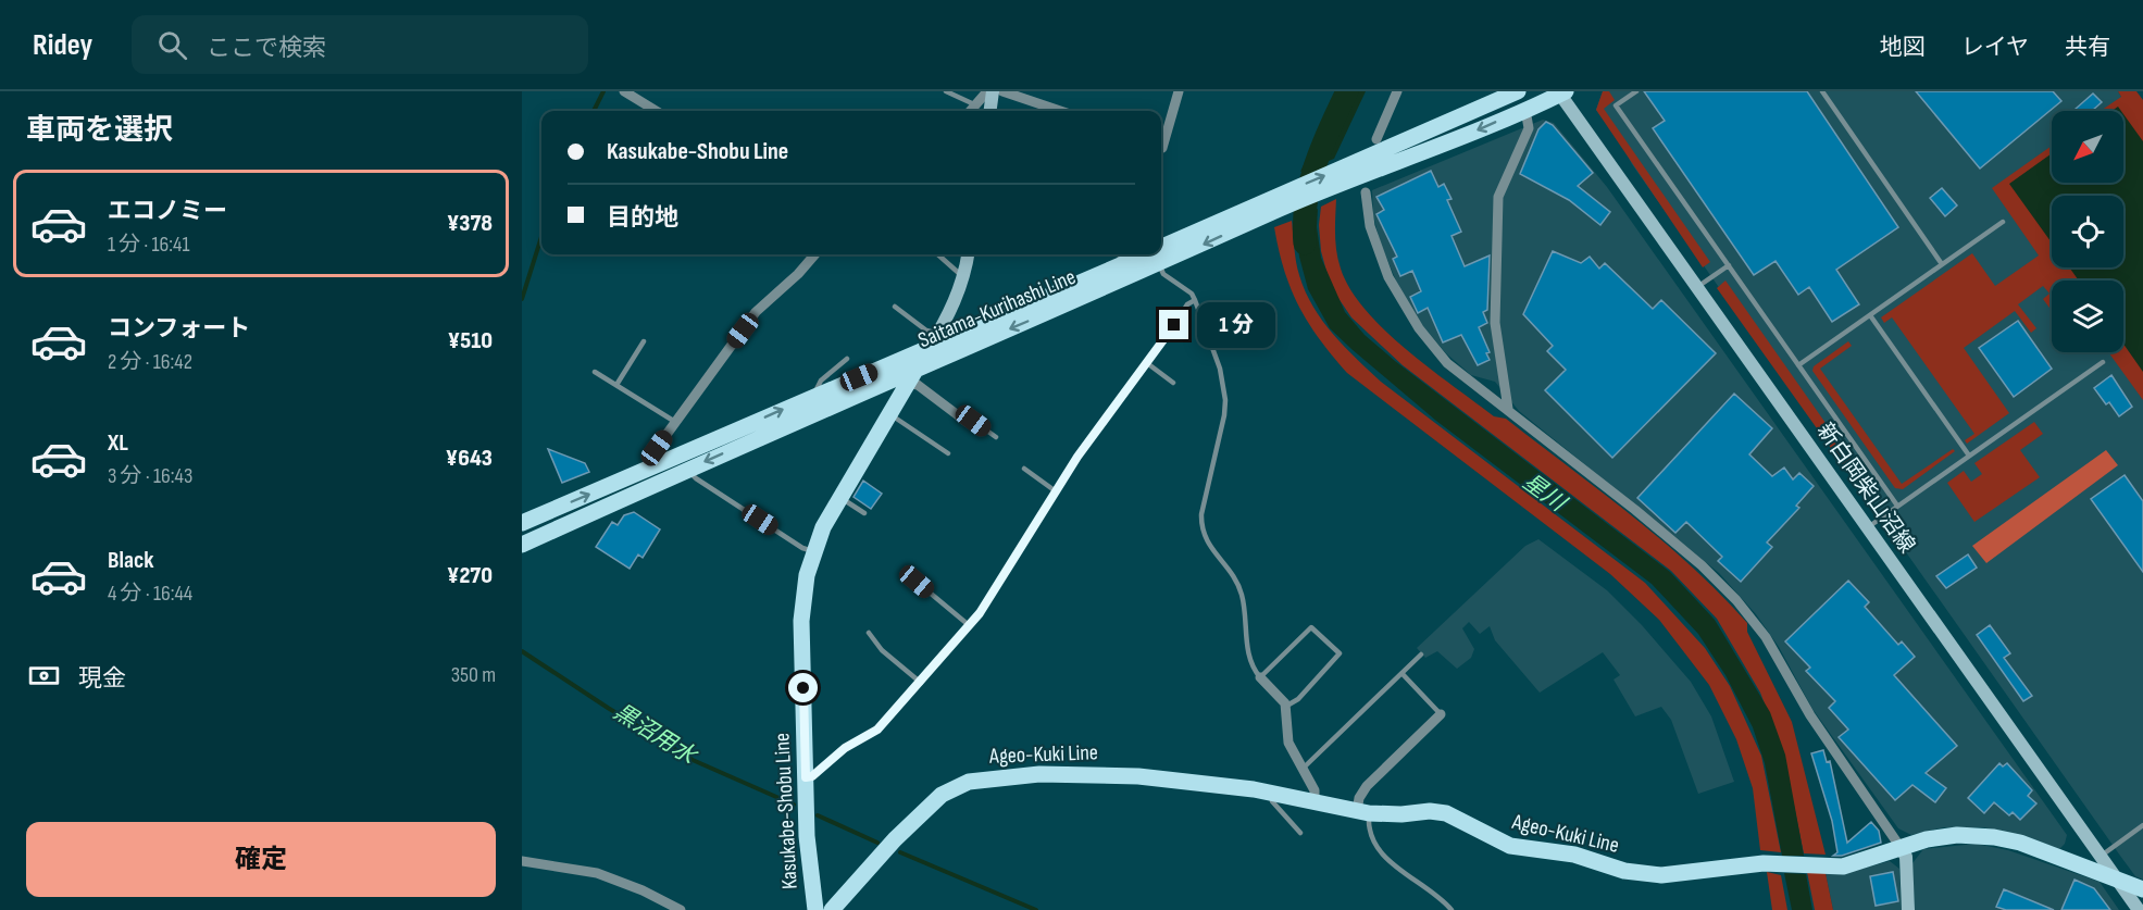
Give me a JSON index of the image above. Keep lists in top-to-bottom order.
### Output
{
  "streets": {
    "main road": ["Saitama-Kurihashi Line", "Ageo-Kuki Line", "Kasukabe-Shobu Line"],
    "street": ["新白岡柴山沼線"]
  },
  "crossings": [
    ["Saitama-Kurihashi Line", "新白岡柴山沼線"],
    ["Saitama-Kurihashi Line", "Kasukabe-Shobu Line"],
    ["新白岡柴山沼線", "Ageo-Kuki Line"]
  ],
  "water": ["星川", "黒沼用水"],
  "north": "bottom left",
  "page": {
    "header": "Ridey",
    "search": "ここで検索",
    "nav": ["地図", "レイヤ", "共有"],
    "heading": "車両を選択",
    "banner": ["Kasukabe-Shobu Line", "目的地"],
    "list": [
      {
        "name": "エコノミー",
        "note": "1 分 · 16:41",
        "value": "¥378"
      },
      {
        "name": "コンフォート",
        "note": "2 分 · 16:42",
        "value": "¥510"
      },
      {
        "name": "XL",
        "note": "3 分 · 16:43",
        "value": "¥643"
      },
      {
        "name": "Black",
        "note": "4 分 · 16:44",
        "value": "¥270"
      }
    ],
    "bubble": "1 分",
    "pay": ["現金", "350 m"],
    "buttons": "確定"
  }
}
